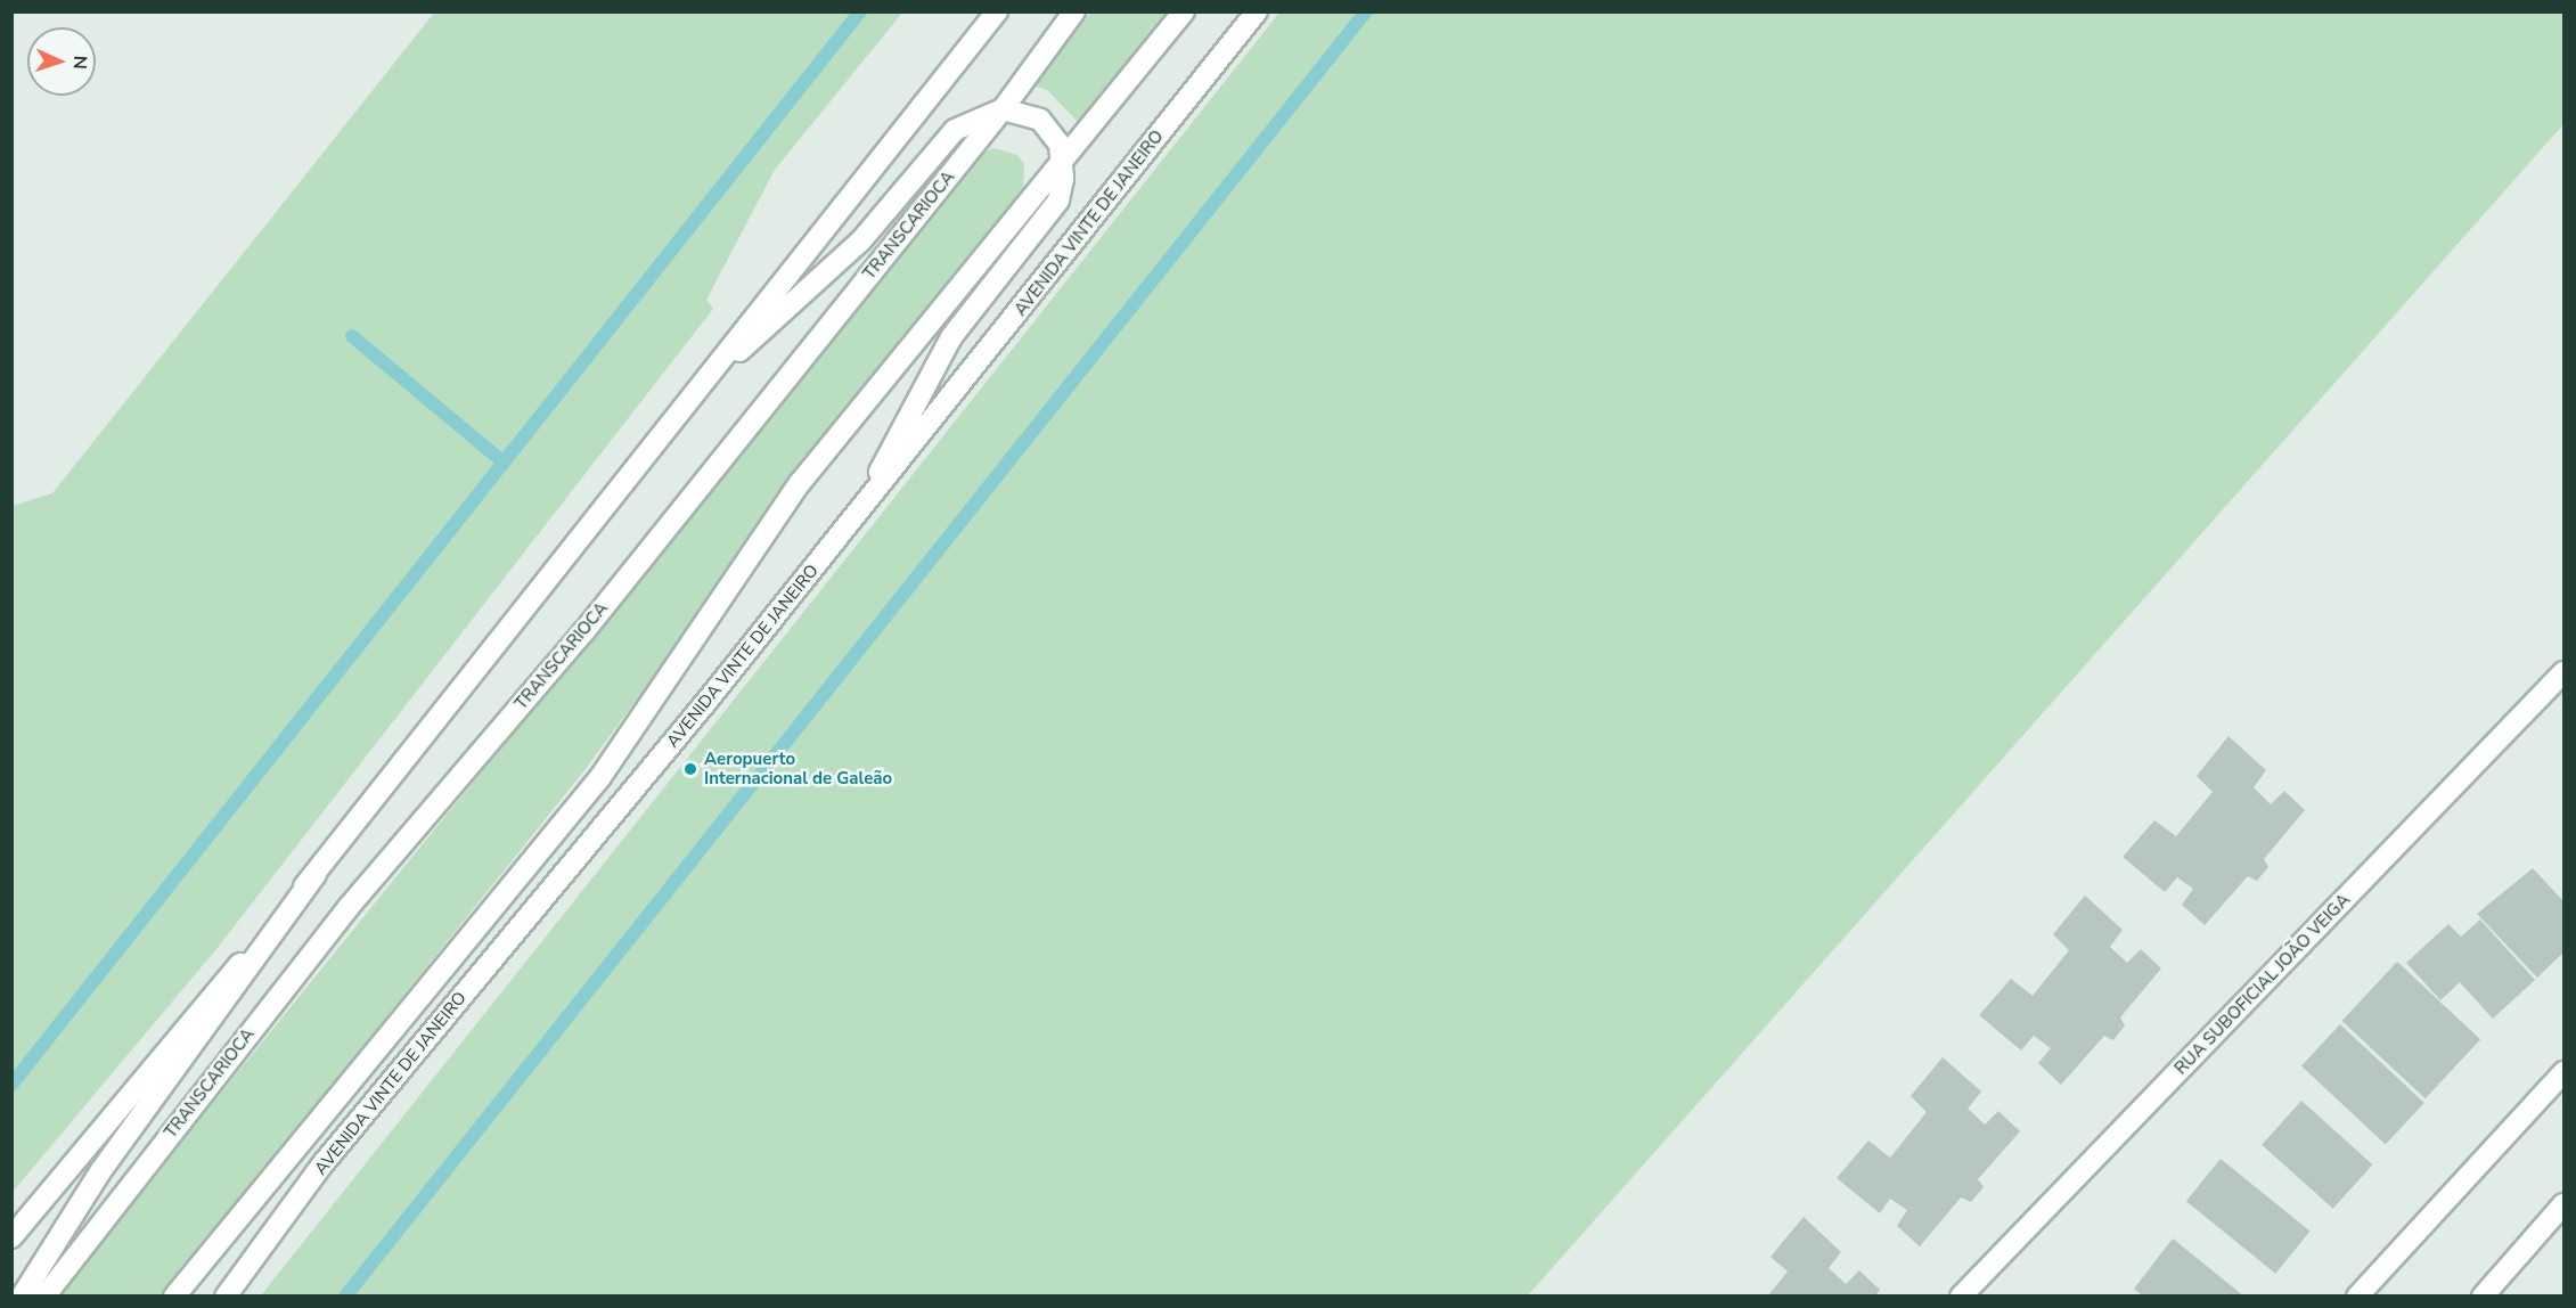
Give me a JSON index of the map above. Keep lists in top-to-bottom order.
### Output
{
  "streets": {
    "street": ["AVENIDA VINTE DE JANEIRO", "TRANSCARIOCA", "RUA SUBOFICIAL JOÃO VEIGA"]
  },
  "places": ["Aeropuerto Internacional de Galeão"],
  "north": "right"
}
